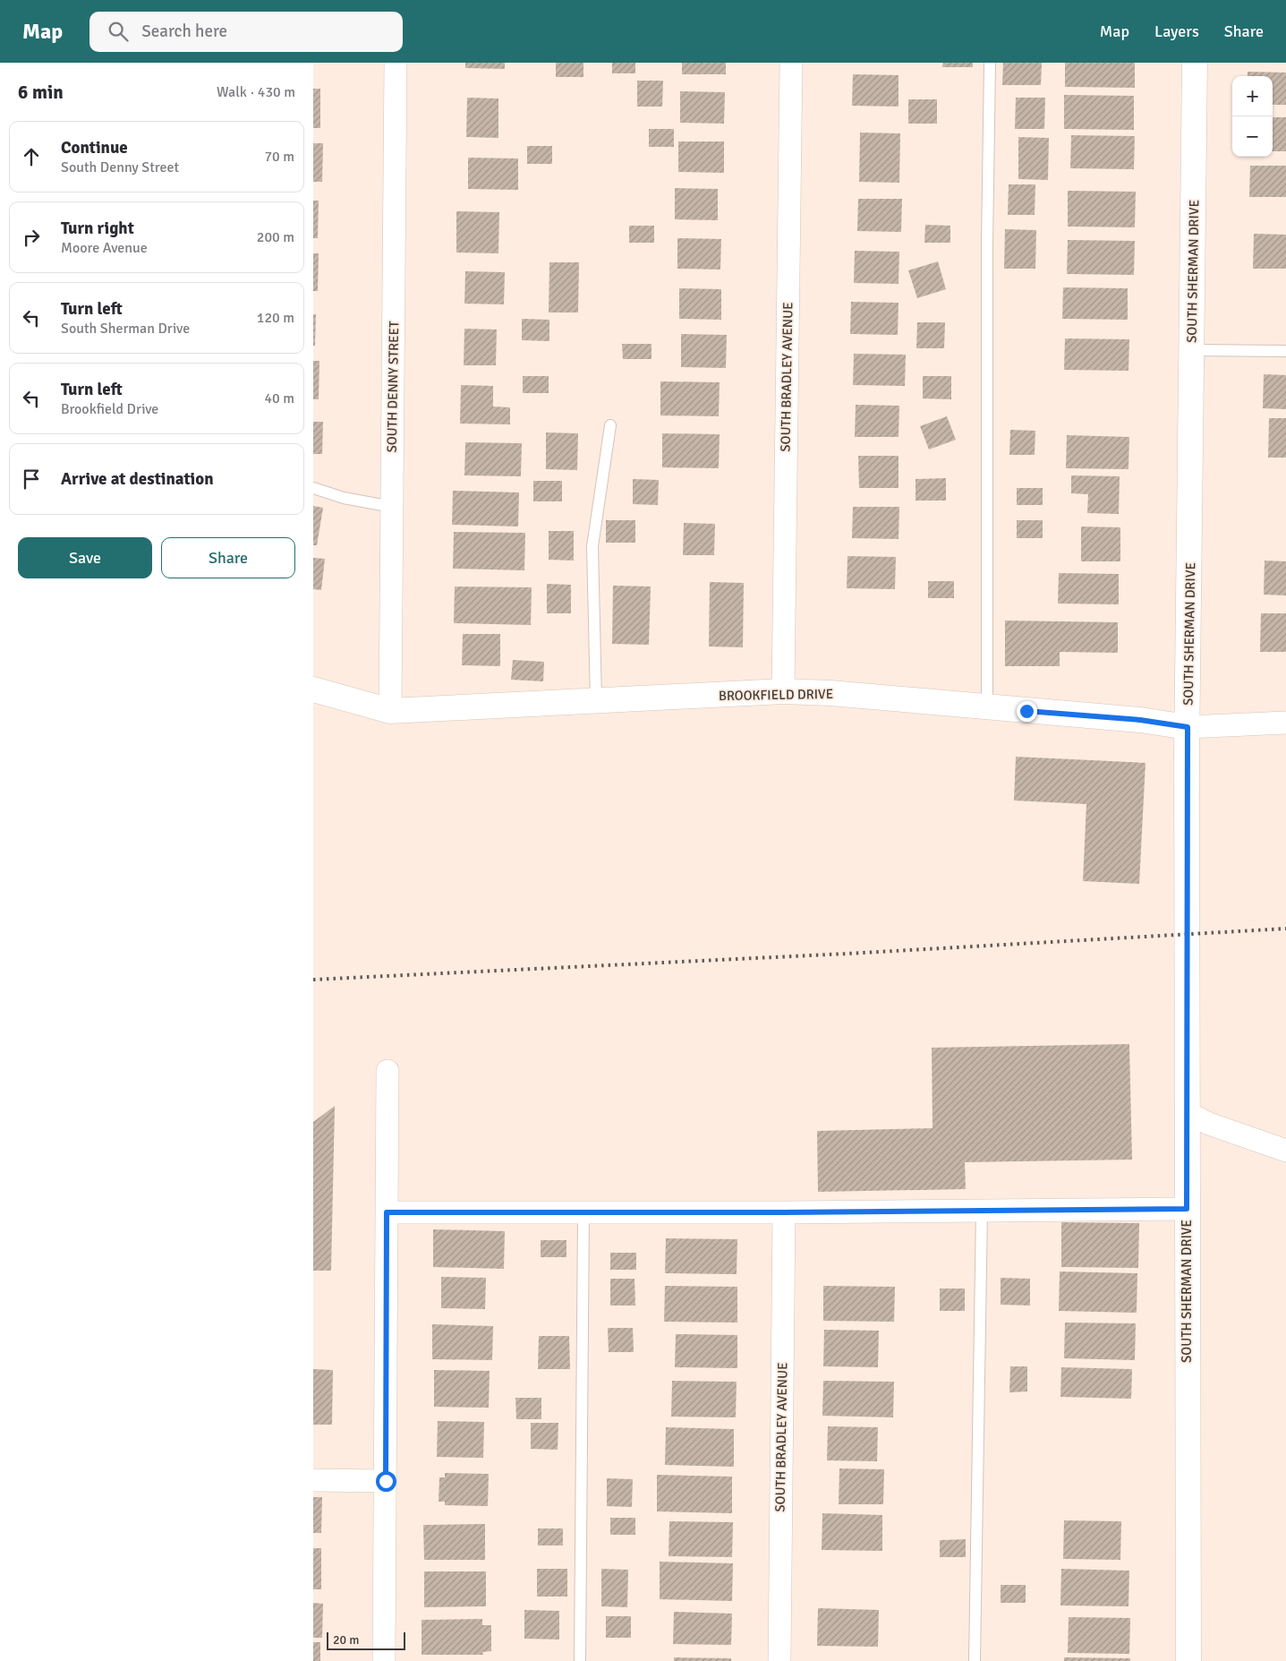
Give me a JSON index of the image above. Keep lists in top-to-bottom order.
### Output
{
  "streets": {
    "main road": ["SOUTH SHERMAN DRIVE", "BROOKFIELD DRIVE"],
    "street": ["SOUTH BRADLEY AVENUE", "SOUTH DENNY STREET"]
  },
  "crossings": [
    ["SOUTH SHERMAN DRIVE", "BROOKFIELD DRIVE"],
    ["SOUTH BRADLEY AVENUE", "BROOKFIELD DRIVE"],
    ["SOUTH DENNY STREET", "BROOKFIELD DRIVE"]
  ],
  "scale_bar": "20 m",
  "page": {
    "header": "Map",
    "search": "Search here",
    "nav": ["Map", "Layers", "Share"],
    "heading": ["6 min", "Walk · 430 m"],
    "map_buttons": ["+", "−"],
    "list": [
      ["Continue", "South Denny Street", "70 m"],
      ["Turn right", "Moore Avenue", "200 m"],
      ["Turn left", "South Sherman Drive", "120 m"],
      ["Turn left", "Brookfield Drive", "40 m"],
      "Arrive at destination"
    ],
    "buttons": ["Save", "Share"],
    "scale": "20 m"
  }
}
